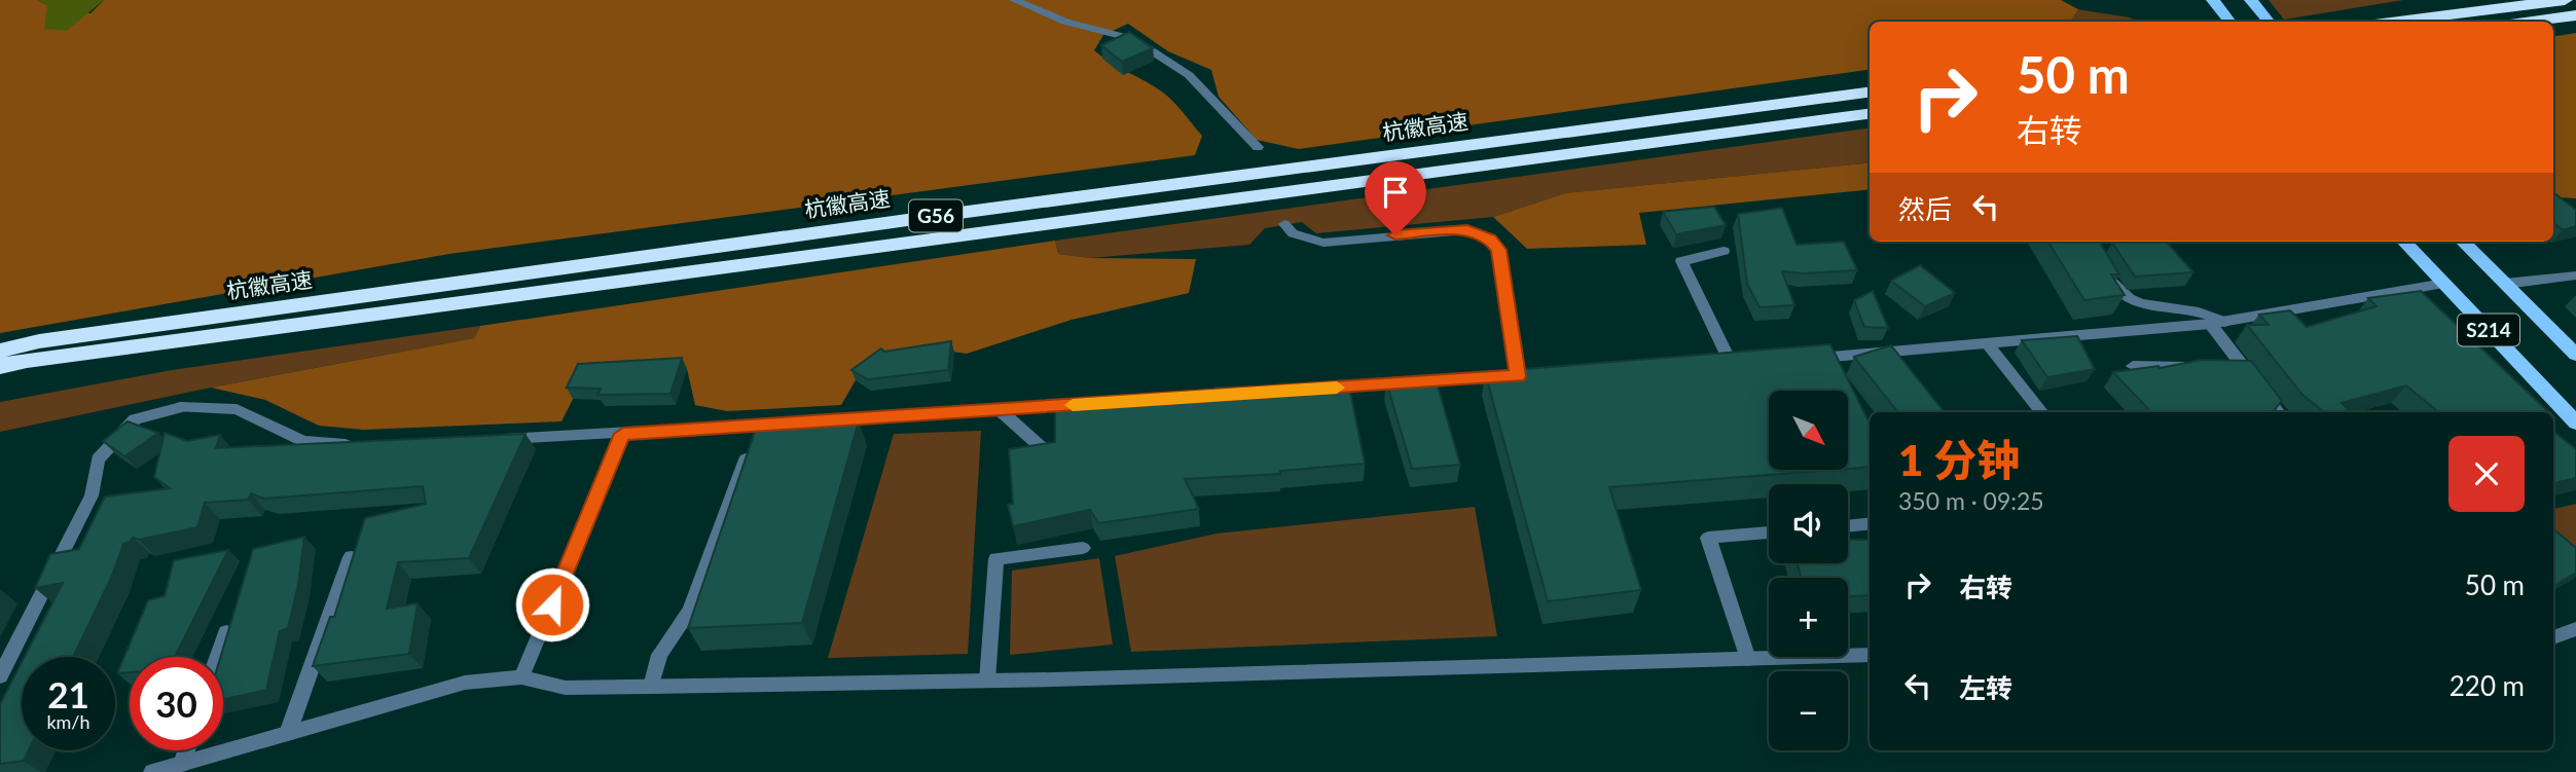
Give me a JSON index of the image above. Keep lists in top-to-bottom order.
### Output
{
  "streets": {
    "highway": ["杭徽高速", "G56"],
    "main road": ["S214"]
  },
  "north": "bottom right",
  "page": {
    "turn": ["50 m", "右转"],
    "then": "然后",
    "map_buttons": ["+", "−"],
    "heading": ["1 分钟", "350 m · 09:25"],
    "list": [
      {
        "name": "右转",
        "value": "50 m"
      },
      {
        "name": "左转",
        "value": "220 m"
      }
    ],
    "speed": "21 km/h",
    "limit": "30"
  }
}
